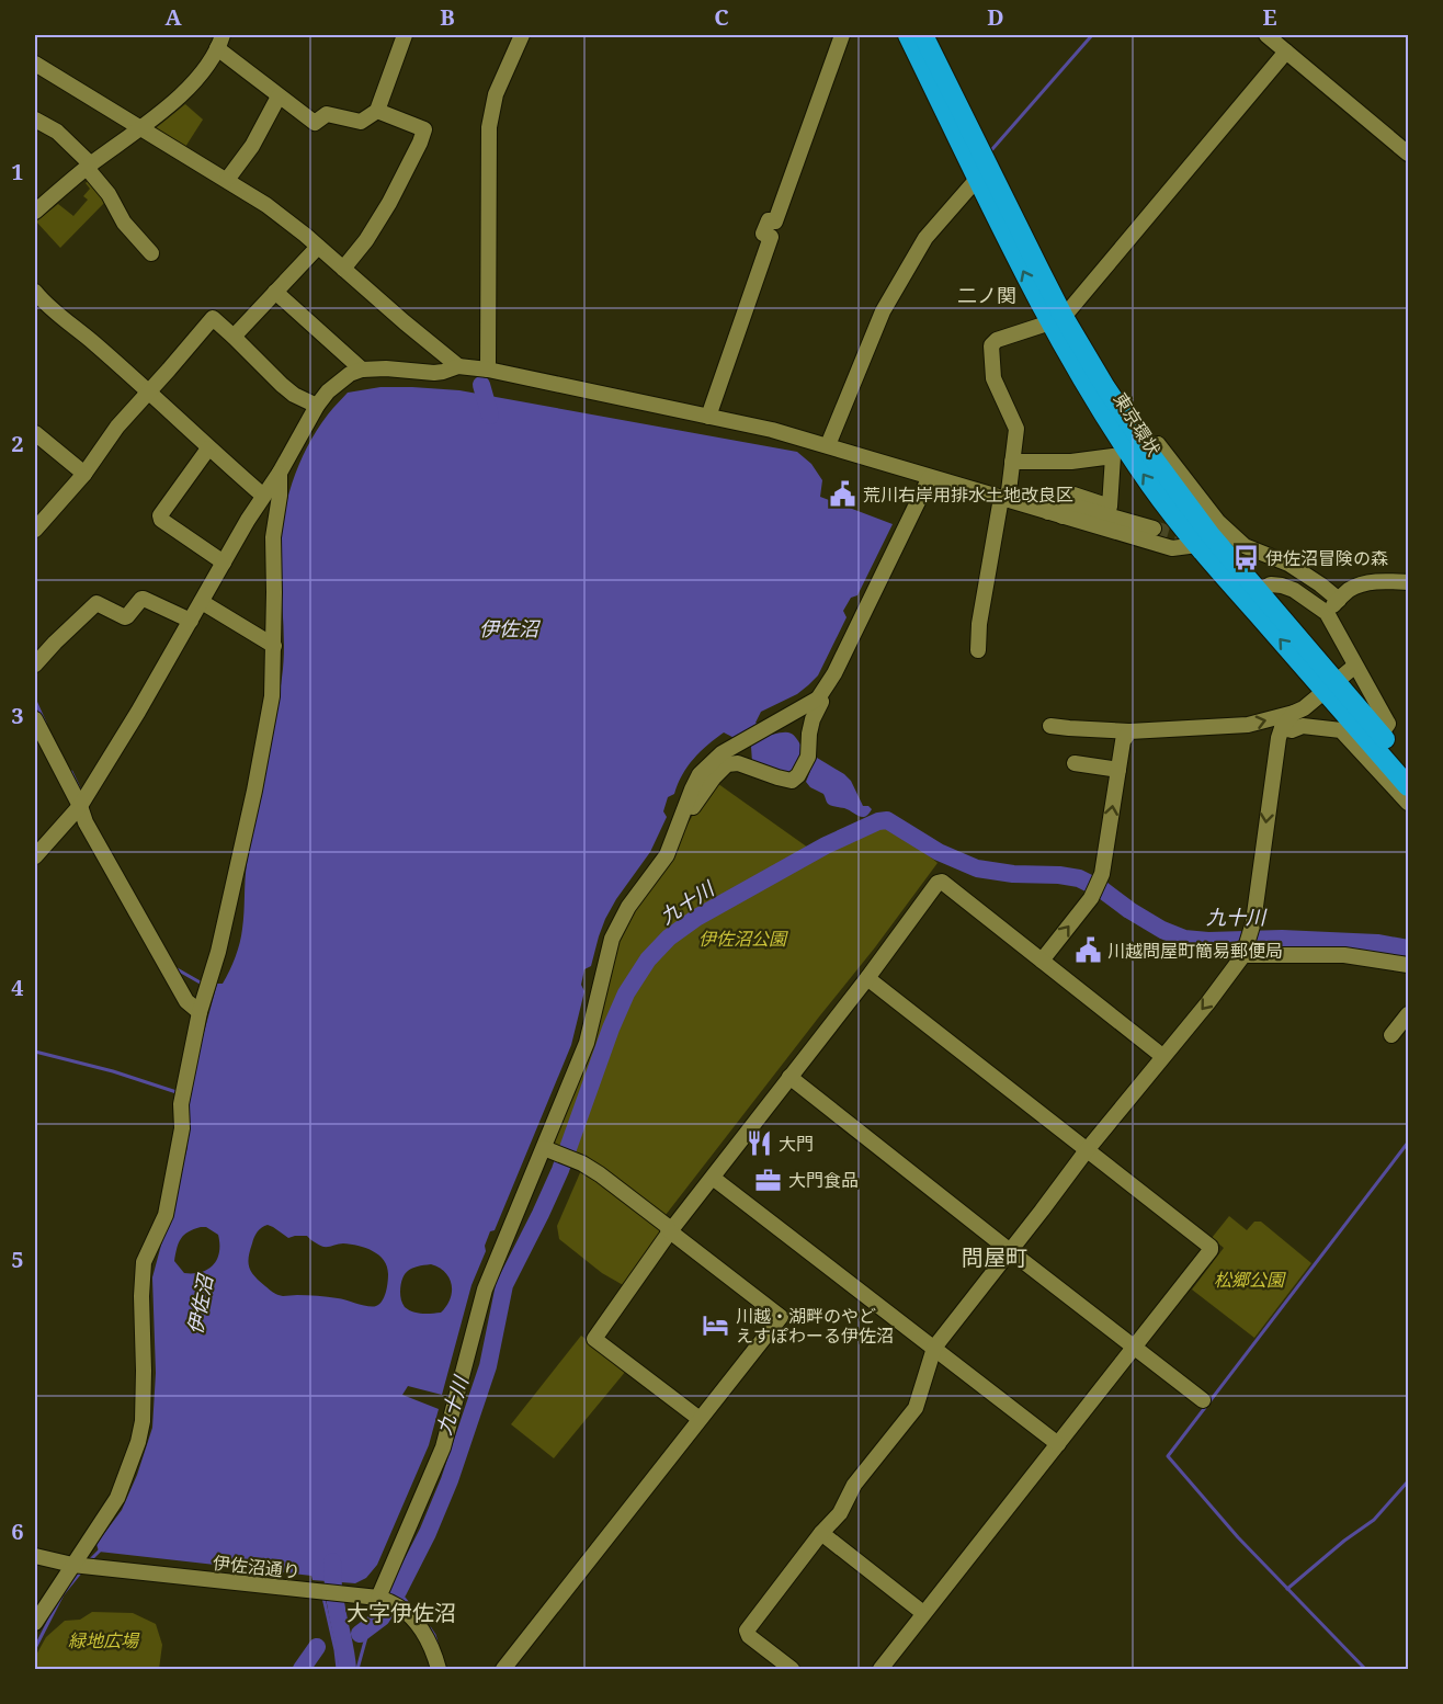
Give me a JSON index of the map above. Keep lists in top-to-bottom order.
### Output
{
  "streets": {
    "highway": ["東京環状"],
    "street": ["伊佐沼通り"]
  },
  "districts": ["二ノ関", "問屋町", "大字伊佐沼"],
  "water": ["伊佐沼", "九十川"],
  "parks": ["伊佐沼公園", "松郷公園", "緑地広場"],
  "places": {
    "public building": ["荒川右岸用排水土地改良区", "川越問屋町簡易郵便局"],
    "bus stop": ["伊佐沼冒険の森"],
    "restaurant": ["大門"],
    "office": ["大門食品"],
    "hotel": ["川越・湖畔のやど えすぽわーる伊佐沼"]
  },
  "grid": {
    "columns": [
      "A",
      "B",
      "C",
      "D",
      "E"
    ],
    "rows": [
      "1",
      "2",
      "3",
      "4",
      "5",
      "6"
    ]
  }
}
